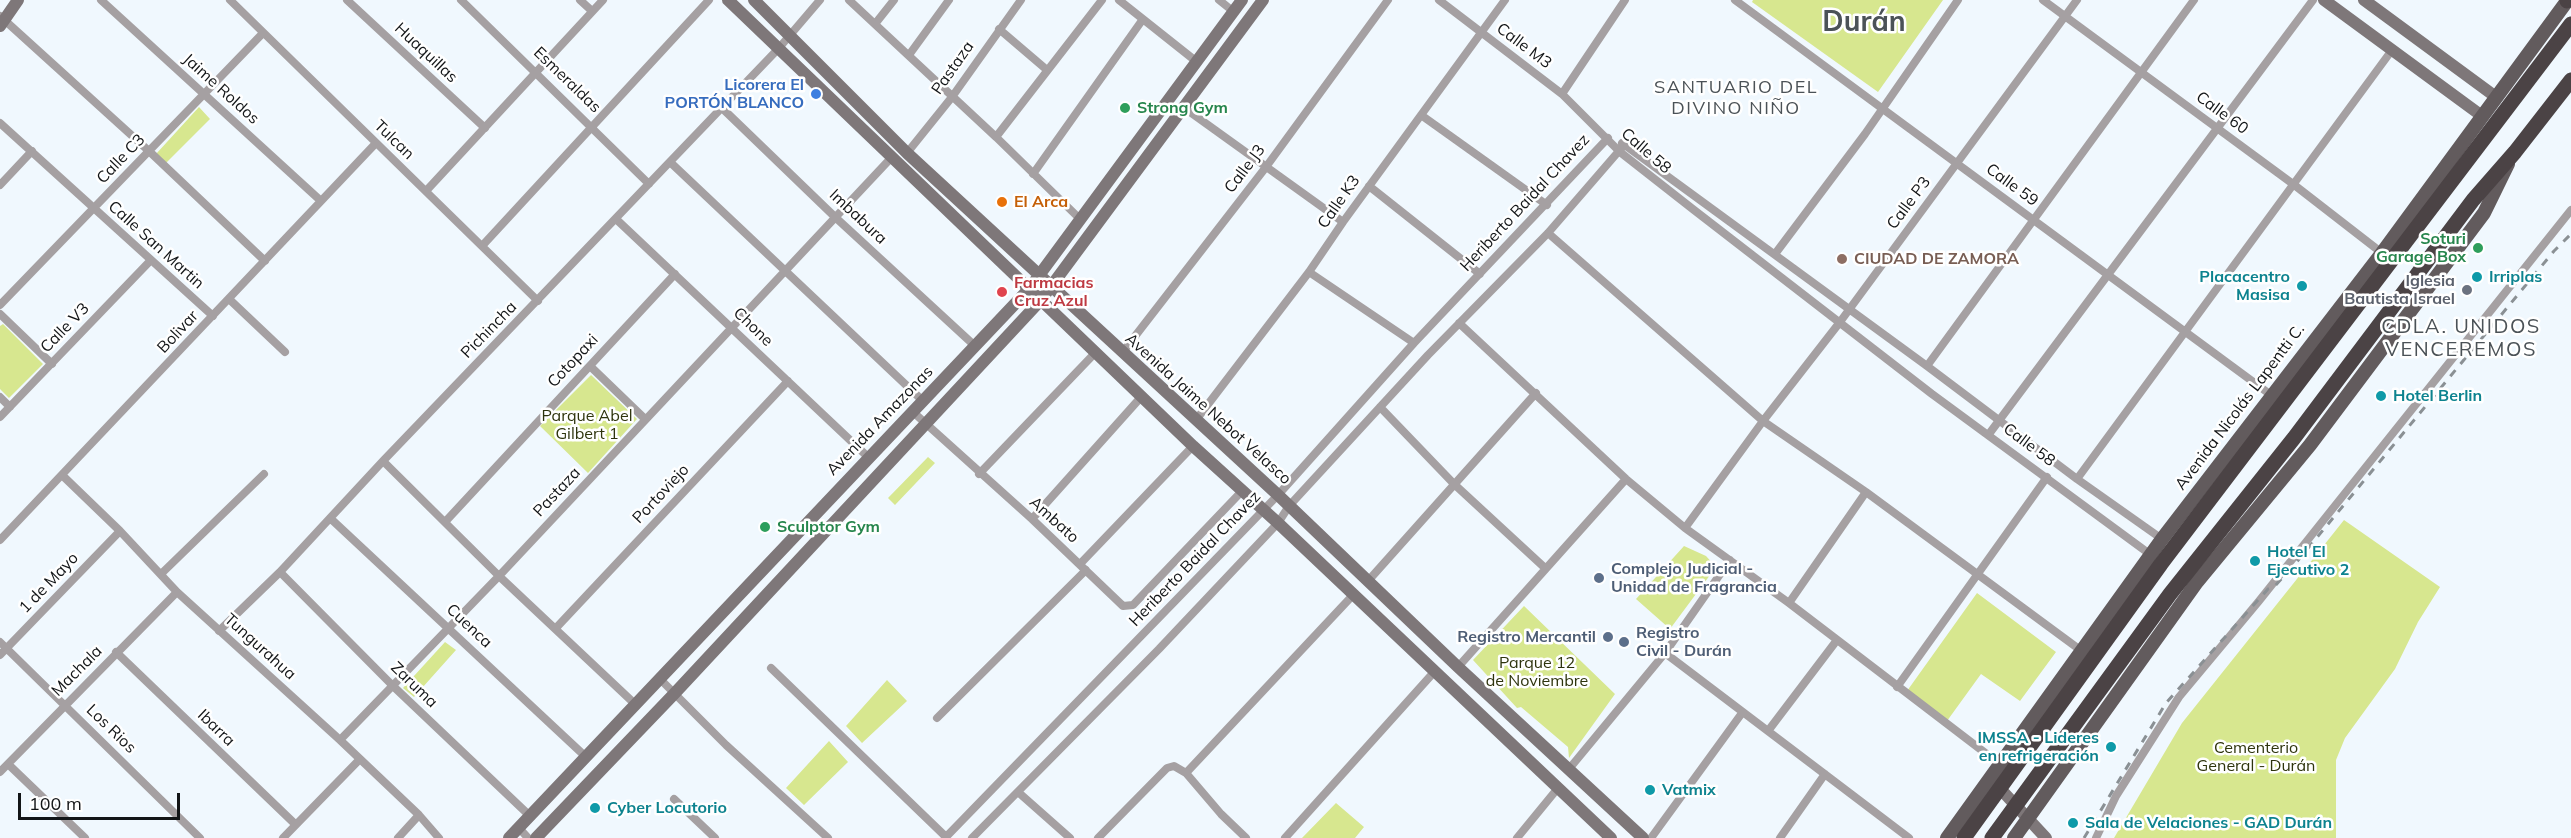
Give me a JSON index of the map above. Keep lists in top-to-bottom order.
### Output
{
  "streets": {
    "highway": ["Avenida Nicolás Lapentti C."],
    "street": [
      "Calle M3",
      "Huaquillas",
      "Pastaza",
      "Esmeraldas",
      "Jaime Roldos",
      "Calle 60",
      "Tulcan",
      "Calle 58",
      "Calle C3",
      "Calle J3",
      "Calle 59",
      "Calle K3",
      "Heriberto Baidal Chavez",
      "Calle P3",
      "Imbabura",
      "Calle San Martin",
      "Chone",
      "Calle V3",
      "Pichincha",
      "Bolivar",
      "Cotopaxi",
      "Avenida Jaime Nebot Velasco",
      "Avenida Amazonas",
      "Portoviejo",
      "Ambato",
      "1 de Mayo",
      "Cuenca",
      "Tungurahua",
      "Machala",
      "Zaruma",
      "Ibarra",
      "Los Rios"
    ]
  },
  "crossings": [
    ["Calle M3", "Calle 58"],
    ["Calle M3", "Calle K3"],
    ["Calle M3", "Heriberto Baidal Chavez"],
    ["Pastaza", "Imbabura"],
    ["Pastaza", "Chone"],
    ["Pastaza", "Avenida Jaime Nebot Velasco"],
    ["Pastaza", "Cuenca"],
    ["Pastaza", "Tungurahua"],
    ["Pastaza", "Zaruma"],
    ["Esmeraldas", "Pichincha"],
    ["Jaime Roldos", "Calle C3"],
    ["Jaime Roldos", "Bolivar"],
    ["Calle 60", "Calle P3"],
    ["Calle 60", "Avenida Nicolás Lapentti C."],
    ["Tulcan", "Calle C3"],
    ["Tulcan", "Pichincha"],
    ["Tulcan", "Bolivar"],
    ["Calle 58", "Heriberto Baidal Chavez"],
    ["Calle 58", "Calle P3"],
    ["Calle 58", "Avenida Nicolás Lapentti C."],
    ["Calle C3", "Calle San Martin"],
    ["Calle J3", "Avenida Jaime Nebot Velasco"],
    ["Calle 59", "Calle P3"],
    ["Calle 59", "Avenida Nicolás Lapentti C."],
    ["Calle K3", "Avenida Jaime Nebot Velasco"],
    ["Heriberto Baidal Chavez", "Avenida Jaime Nebot Velasco"],
    ["Imbabura", "Pichincha"],
    ["Imbabura", "Avenida Amazonas"],
    ["Calle San Martin", "Calle V3"],
    ["Calle San Martin", "Bolivar"],
    ["Chone", "Pichincha"],
    ["Chone", "Cotopaxi"],
    ["Chone", "Avenida Amazonas"],
    ["Chone", "Portoviejo"],
    ["Pichincha", "Avenida Jaime Nebot Velasco"],
    ["Pichincha", "Cuenca"],
    ["Pichincha", "Tungurahua"],
    ["Pichincha", "Zaruma"],
    ["Bolivar", "Tungurahua"],
    ["Avenida Jaime Nebot Velasco", "Avenida Amazonas"],
    ["Avenida Jaime Nebot Velasco", "Ambato"],
    ["Avenida Amazonas", "Ambato"],
    ["Avenida Amazonas", "Cuenca"],
    ["Avenida Amazonas", "Zaruma"],
    ["1 de Mayo", "Tungurahua"],
    ["1 de Mayo", "Los Rios"],
    ["Tungurahua", "Machala"],
    ["Machala", "Ibarra"],
    ["Machala", "Los Rios"]
  ],
  "districts": ["Durán", "SANTUARIO DEL DIVINO NIÑO", "CDLA. UNIDOS VENCEREMOS"],
  "parks": ["Parque Abel Gilbert 1", "Parque 12 de Noviembre", "Cementerio General - Durán"],
  "places": [
    "Licorera El PORTÓN BLANCO",
    "Strong Gym",
    "El Arca",
    "Soturi Garage Box",
    "CIUDAD DE ZAMORA",
    "Irriplas",
    "Placacentro Masisa",
    "Iglesia Bautista Israel",
    "Farmacias Cruz Azul",
    "Hotel Berlin",
    "Sculptor Gym",
    "Hotel El Ejecutivo 2",
    "Complejo Judicial - Unidad de Fragrancia",
    "Registro Mercantil",
    "Registro Civil - Durán",
    "IMSSA - Lideres en refrigeración",
    "Vatmix",
    "Cyber Locutorio",
    "Sala de Velaciones - GAD Durán"
  ],
  "scale_bar": "100 m"
}
